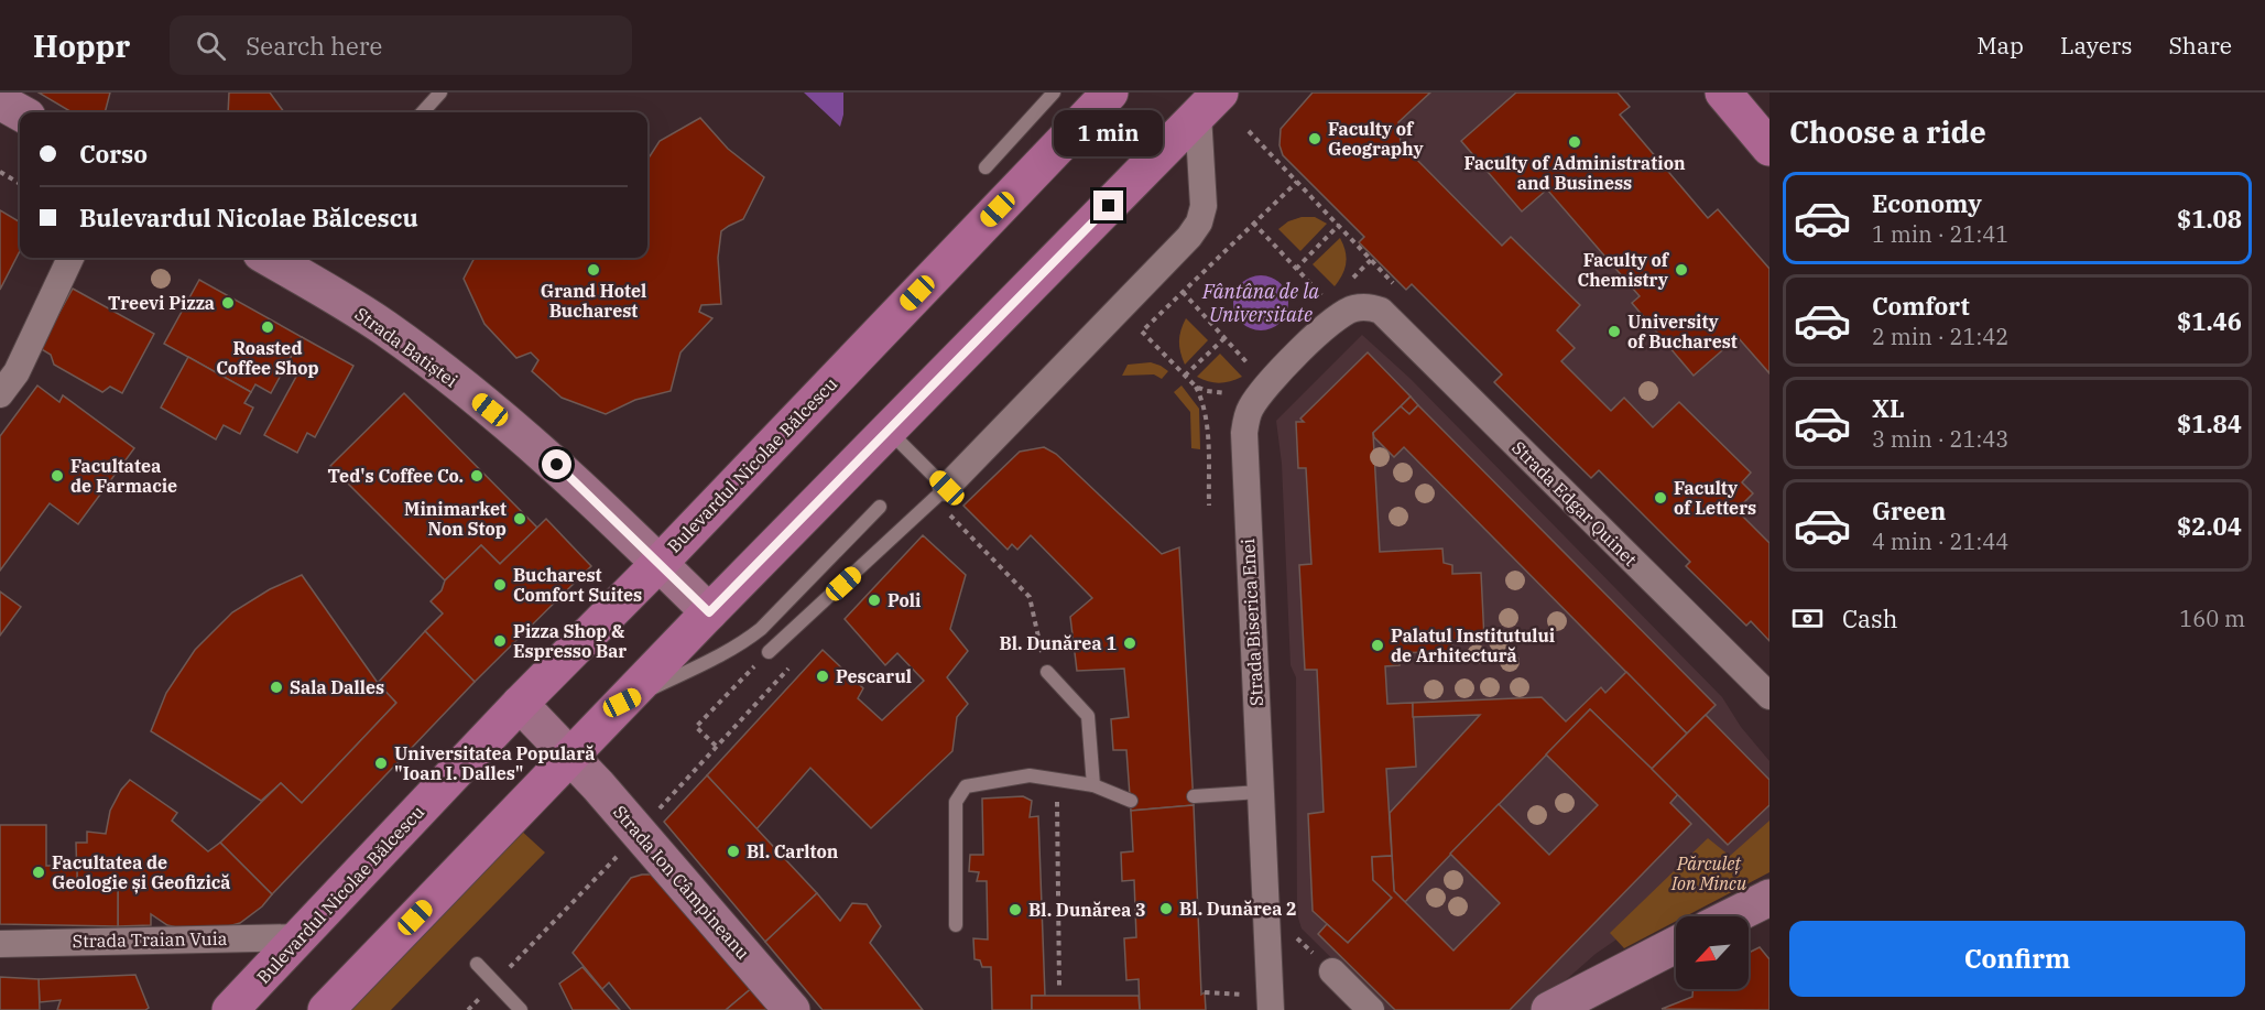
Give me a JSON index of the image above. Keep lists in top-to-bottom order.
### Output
{
  "streets": {
    "main road": ["Bulevardul Nicolae Bălcescu"],
    "street": [
      "Strada Batiștei",
      "Strada Edgar Quinet",
      "Strada Biserica Enei",
      "Strada Ion Câmpineanu",
      "Strada Traian Vuia"
    ]
  },
  "crossings": [
    ["Strada Batiștei", "Bulevardul Nicolae Bălcescu"],
    ["Bulevardul Nicolae Bălcescu", "Strada Ion Câmpineanu"],
    ["Bulevardul Nicolae Bălcescu", "Strada Traian Vuia"],
    ["Strada Edgar Quinet", "Strada Biserica Enei"]
  ],
  "water": ["Fântâna de la Universitate"],
  "parks": ["Părculeț Ion Mincu"],
  "places": [
    "Faculty of Geography",
    "Faculty of Administration and Business",
    "Grand Hotel Bucharest",
    "Faculty of Chemistry",
    "Treevi Pizza",
    "Roasted Coffee Shop",
    "University of Bucharest",
    "Facultatea de Farmacie",
    "Ted's Coffee Co.",
    "Faculty of Letters",
    "Minimarket Non Stop",
    "Bucharest Comfort Suites",
    "Poli",
    "Pizza Shop & Espresso Bar",
    "Bl. Dunărea 1",
    "Palatul Institutului de Arhitectură",
    "Pescarul",
    "Sala Dalles",
    "Universitatea Populară \"Ioan I. Dalles\"",
    "Bl. Carlton",
    "Facultatea de Geologie și Geofizică",
    "Bl. Dunărea 2",
    "Bl. Dunărea 3"
  ],
  "north": "bottom left",
  "page": {
    "header": "Hoppr",
    "search": "Search here",
    "nav": ["Map", "Layers", "Share"],
    "heading": "Choose a ride",
    "bubble": "1 min",
    "banner": ["Corso", "Bulevardul Nicolae Bălcescu"],
    "list": [
      {
        "name": "Economy",
        "note": "1 min · 21:41",
        "value": "$1.08"
      },
      {
        "name": "Comfort",
        "note": "2 min · 21:42",
        "value": "$1.46"
      },
      {
        "name": "XL",
        "note": "3 min · 21:43",
        "value": "$1.84"
      },
      {
        "name": "Green",
        "note": "4 min · 21:44",
        "value": "$2.04"
      }
    ],
    "pay": ["Cash", "160 m"],
    "buttons": "Confirm"
  }
}
